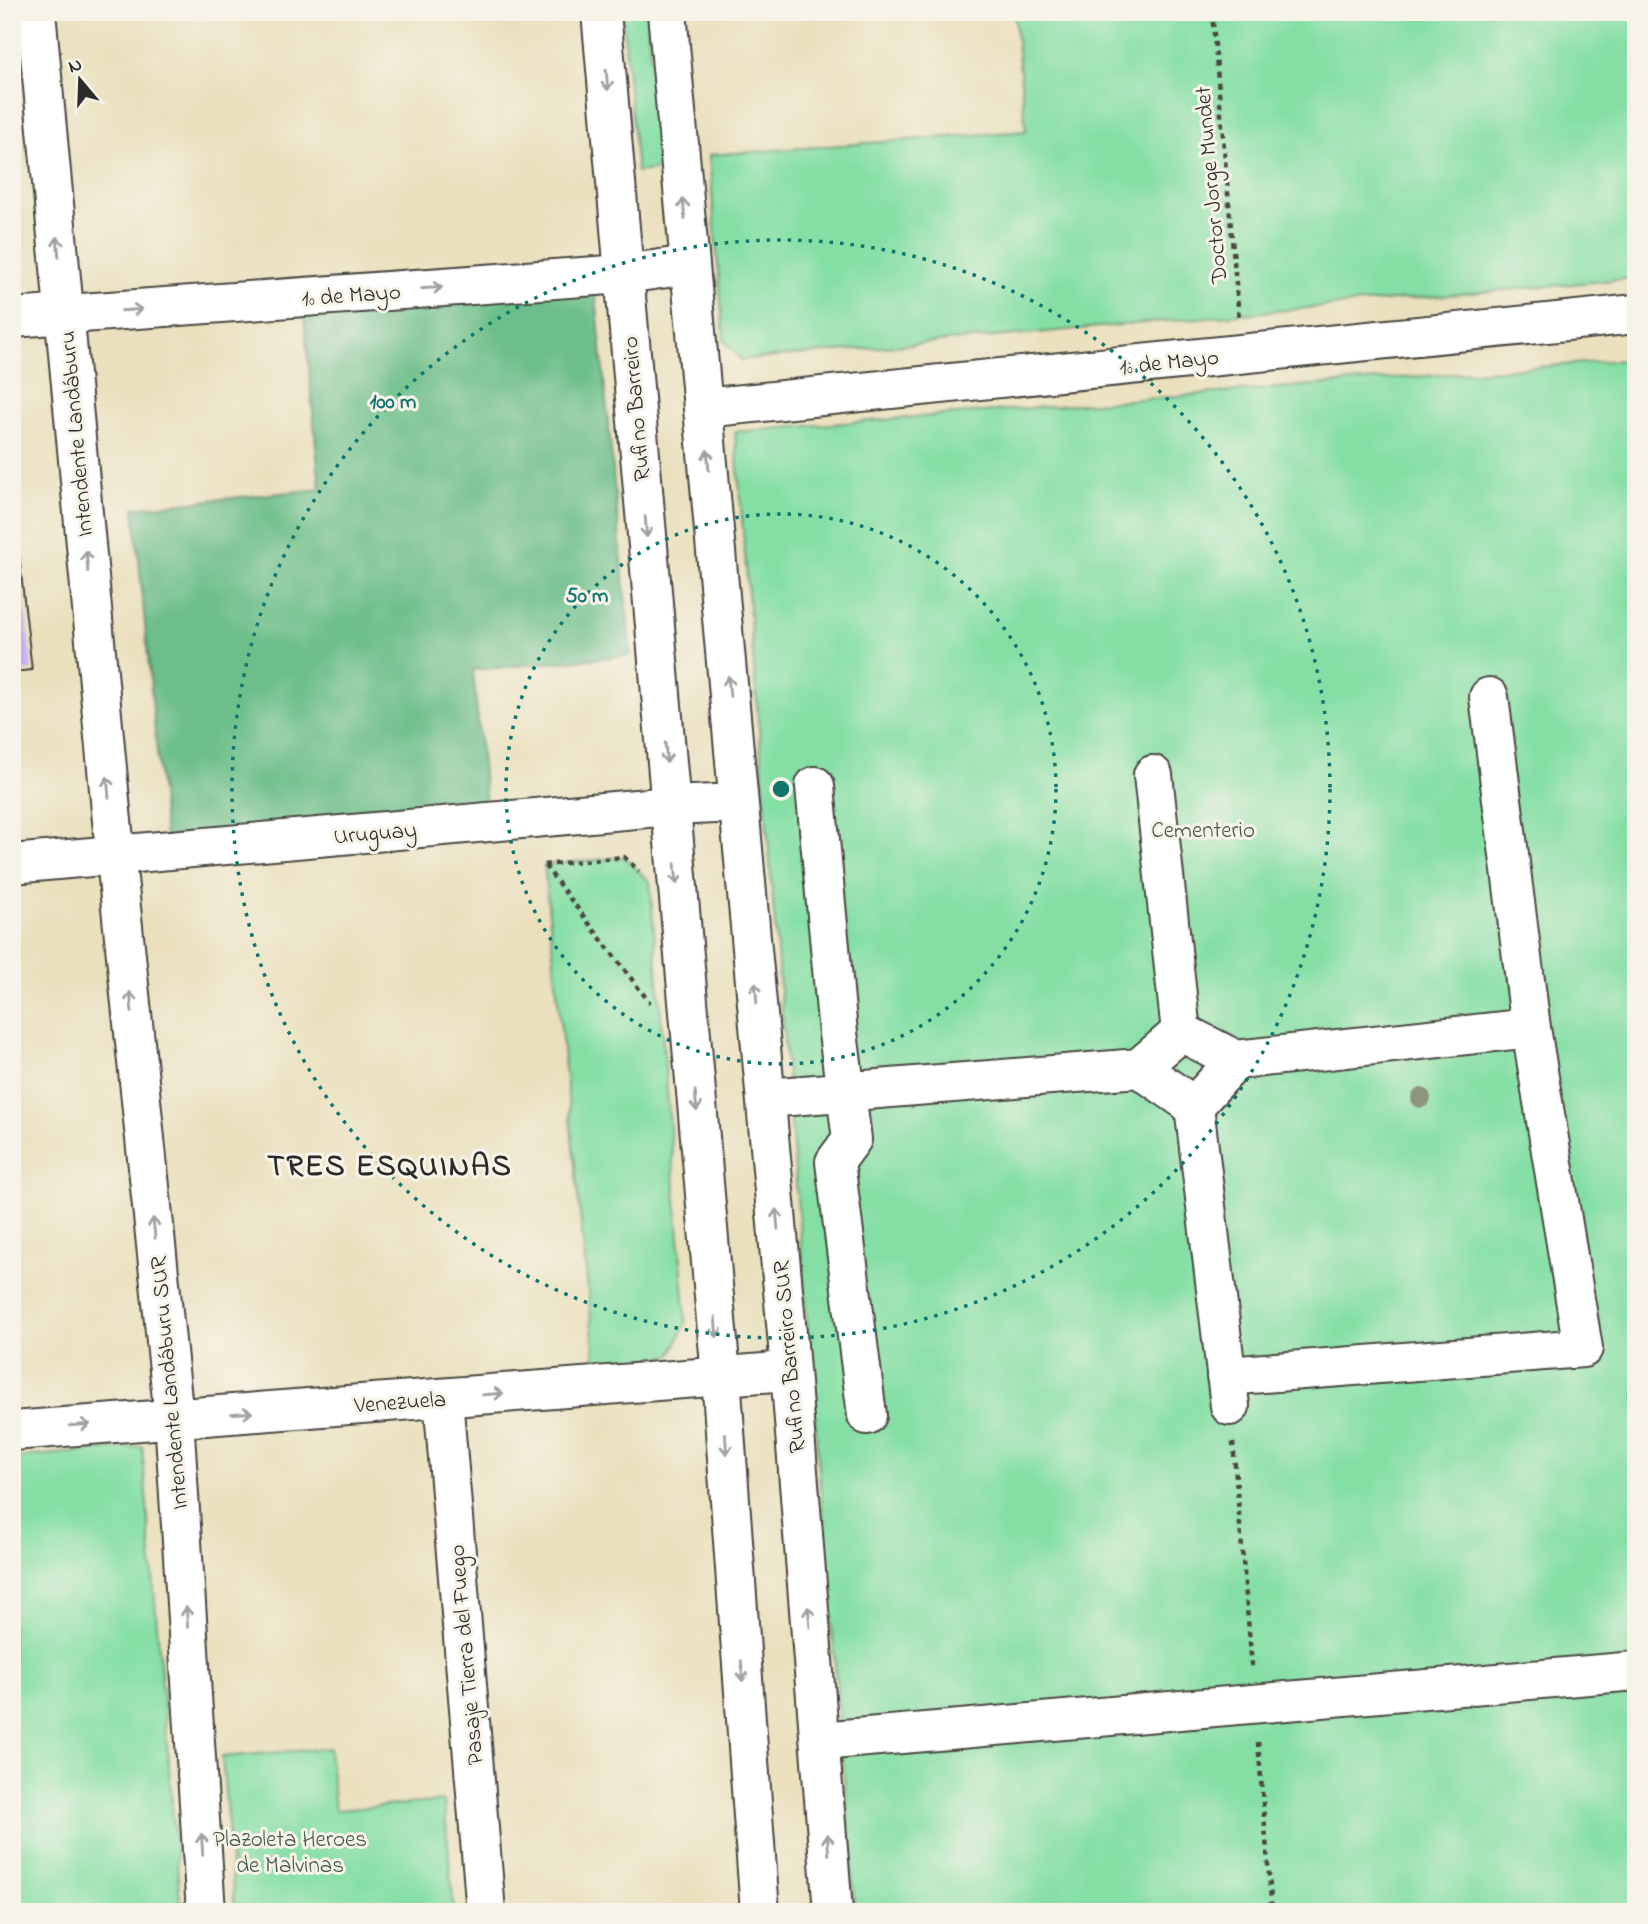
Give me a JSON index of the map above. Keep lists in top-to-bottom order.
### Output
{
  "streets": {
    "street": [
      "1º de Mayo",
      "Rufino Barreiro",
      "Intendente Landáburu",
      "Uruguay",
      "Rufino Barreiro SUR",
      "Intendente Landáburu SUR",
      "Venezuela",
      "Pasaje Tierra del Fuego"
    ],
    "path": ["Doctor Jorge Mundet"]
  },
  "crossings": [
    ["Doctor Jorge Mundet", "1º de Mayo"],
    ["1º de Mayo", "Rufino Barreiro"],
    ["1º de Mayo", "Intendente Landáburu"],
    ["Rufino Barreiro", "Uruguay"],
    ["Intendente Landáburu", "Uruguay"],
    ["Intendente Landáburu", "Intendente Landáburu SUR"],
    ["Uruguay", "Rufino Barreiro SUR"],
    ["Uruguay", "Intendente Landáburu SUR"],
    ["Rufino Barreiro SUR", "Venezuela"],
    ["Intendente Landáburu SUR", "Venezuela"],
    ["Venezuela", "Pasaje Tierra del Fuego"]
  ],
  "one_way": ["Intendente Landáburu", "Intendente Landáburu SUR", "Venezuela"],
  "districts": ["TRES ESQUINAS"],
  "parks": ["Cementerio", "Plazoleta Heroes de Malvinas"],
  "north": "top",
  "rings": ["100 m", "50 m"]
}
